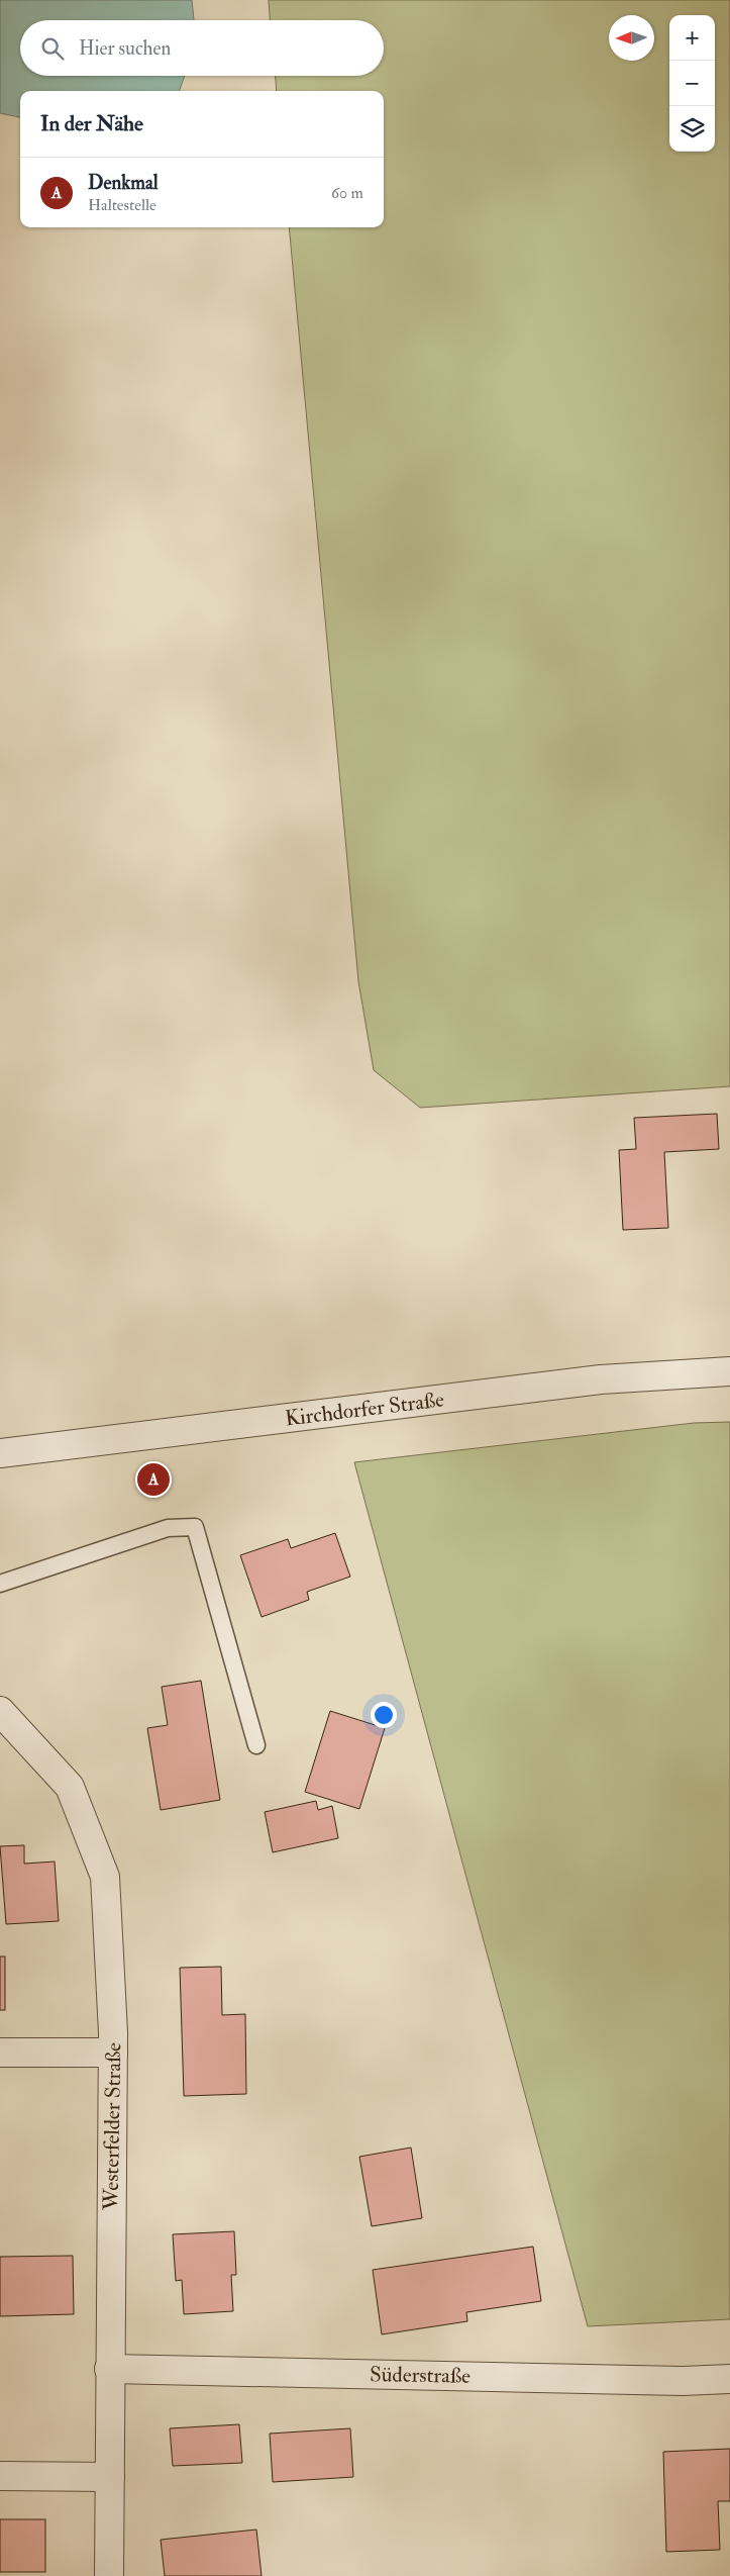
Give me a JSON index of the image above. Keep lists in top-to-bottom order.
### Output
{
  "streets": {
    "street": ["Kirchdorfer Straße", "Westerfelder Straße", "Süderstraße"]
  },
  "crossings": [
    ["Westerfelder Straße", "Süderstraße"]
  ],
  "north": "left",
  "page": {
    "map_buttons": ["+", "−"],
    "search": "Hier suchen",
    "heading": "In der Nähe",
    "list": [
      {
        "mark": "A",
        "name": "Denkmal",
        "note": "Haltestelle",
        "value": "60 m"
      }
    ],
    "pins": "A"
  }
}
